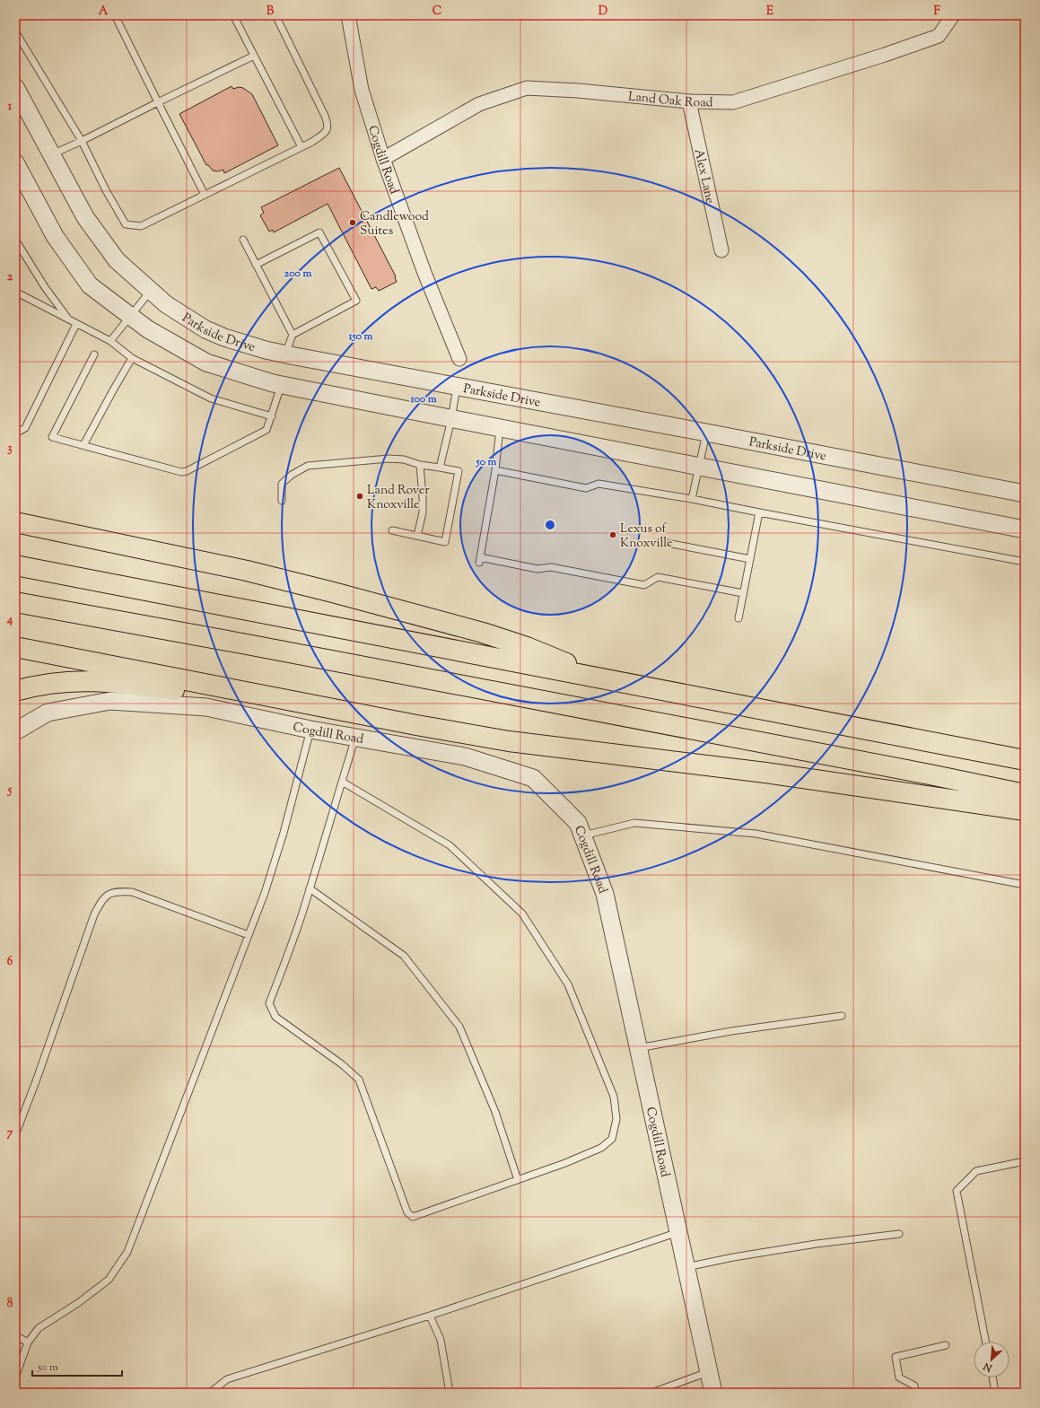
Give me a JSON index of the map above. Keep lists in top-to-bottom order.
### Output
{
  "streets": {
    "street": [
      "Land Oak Road",
      "Cogdill Road",
      "Alex Lane",
      "Parkside Drive"
    ]
  },
  "crossings": [
    ["Land Oak Road", "Cogdill Road"],
    ["Land Oak Road", "Alex Lane"]
  ],
  "places": ["Candlewood Suites", "Land Rover Knoxville", "Lexus of Knoxville"],
  "scale_bar": "50 m",
  "north": "bottom left",
  "grid": {
    "columns": [
      "A",
      "B",
      "C",
      "D",
      "E",
      "F"
    ],
    "rows": [
      "1",
      "2",
      "3",
      "4",
      "5",
      "6",
      "7",
      "8"
    ]
  },
  "rings": [
    "200 m",
    "150 m",
    "100 m",
    "50 m"
  ]
}
